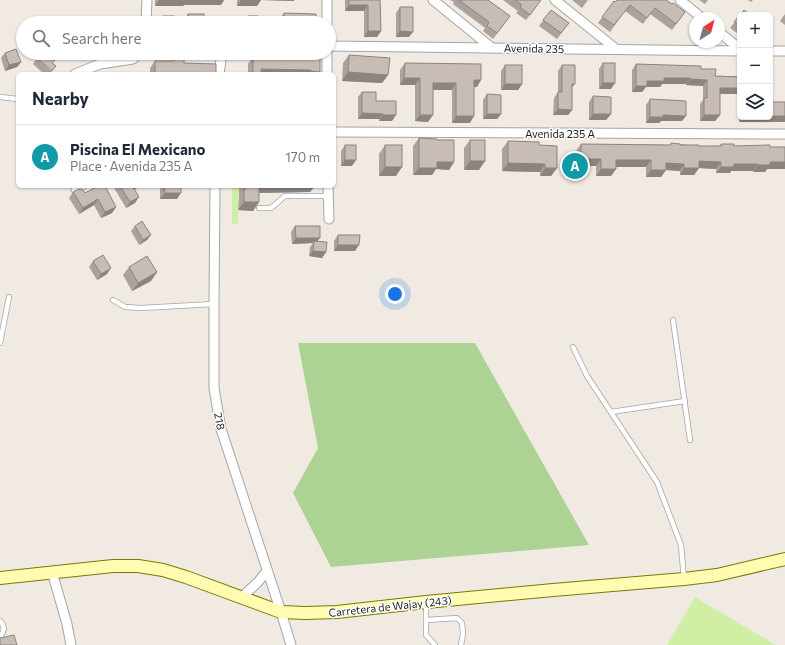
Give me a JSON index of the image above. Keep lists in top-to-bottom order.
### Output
{
  "streets": {
    "main road": ["Carretera de Wajay (243)"],
    "street": ["Avenida 235", "Avenida 235 A", "218"]
  },
  "crossings": [
    ["218", "Carretera de Wajay (243)"]
  ],
  "north": "top right",
  "page": {
    "map_buttons": ["+", "−"],
    "search": "Search here",
    "heading": "Nearby",
    "list": [
      {
        "mark": "A",
        "name": "Piscina El Mexicano",
        "note": "Place · Avenida 235 A",
        "value": "170 m"
      }
    ],
    "pins": "A"
  }
}
